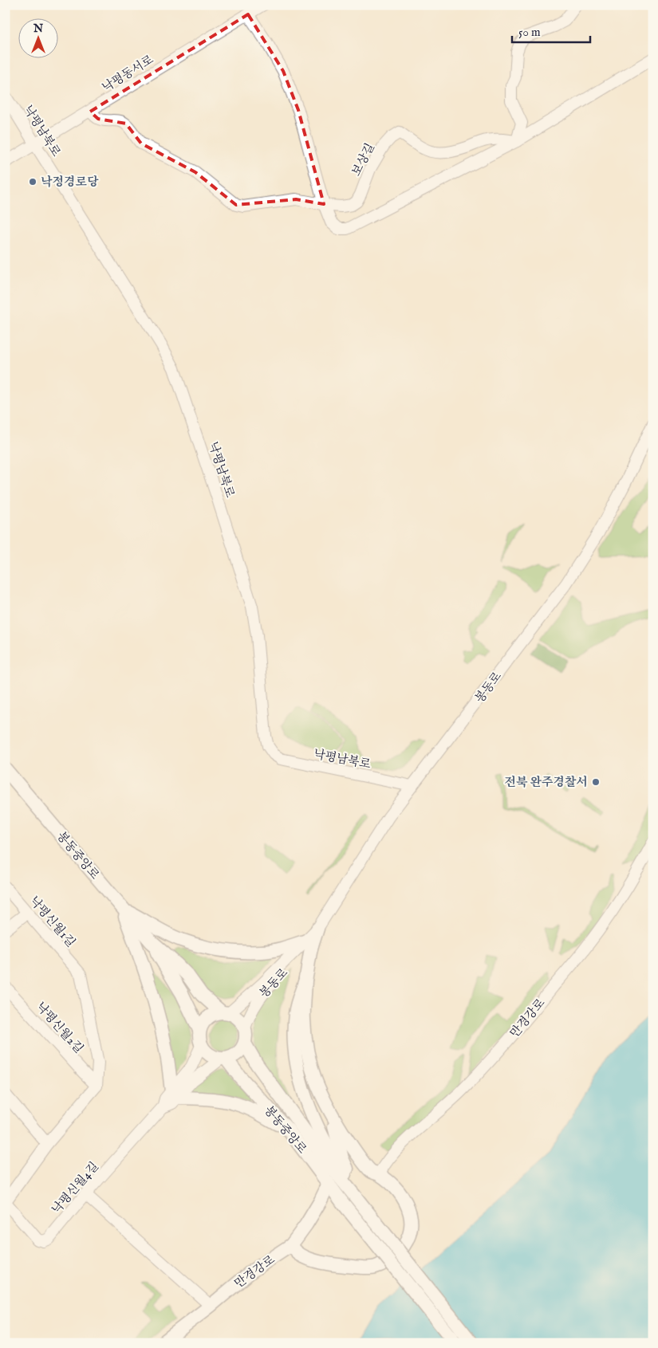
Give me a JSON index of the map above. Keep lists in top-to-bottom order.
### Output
{
  "streets": {
    "street": [
      "낙평동서로",
      "낙평남북로",
      "보상길",
      "봉동로",
      "봉동중앙로",
      "낙평신월1길",
      "만경강로",
      "낙평신월2길",
      "낙평신월4길"
    ]
  },
  "crossings": [
    ["낙평동서로", "낙평남북로"],
    ["낙평동서로", "보상길"],
    ["낙평남북로", "봉동로"],
    ["봉동로", "봉동중앙로"],
    ["봉동로", "낙평신월4길"],
    ["봉동중앙로", "만경강로"],
    ["봉동중앙로", "낙평신월4길"],
    ["낙평신월1길", "낙평신월2길"]
  ],
  "places": ["낙정경로당", "전북 완주경찰서"],
  "scale_bar": "50 m",
  "north": "top"
}
